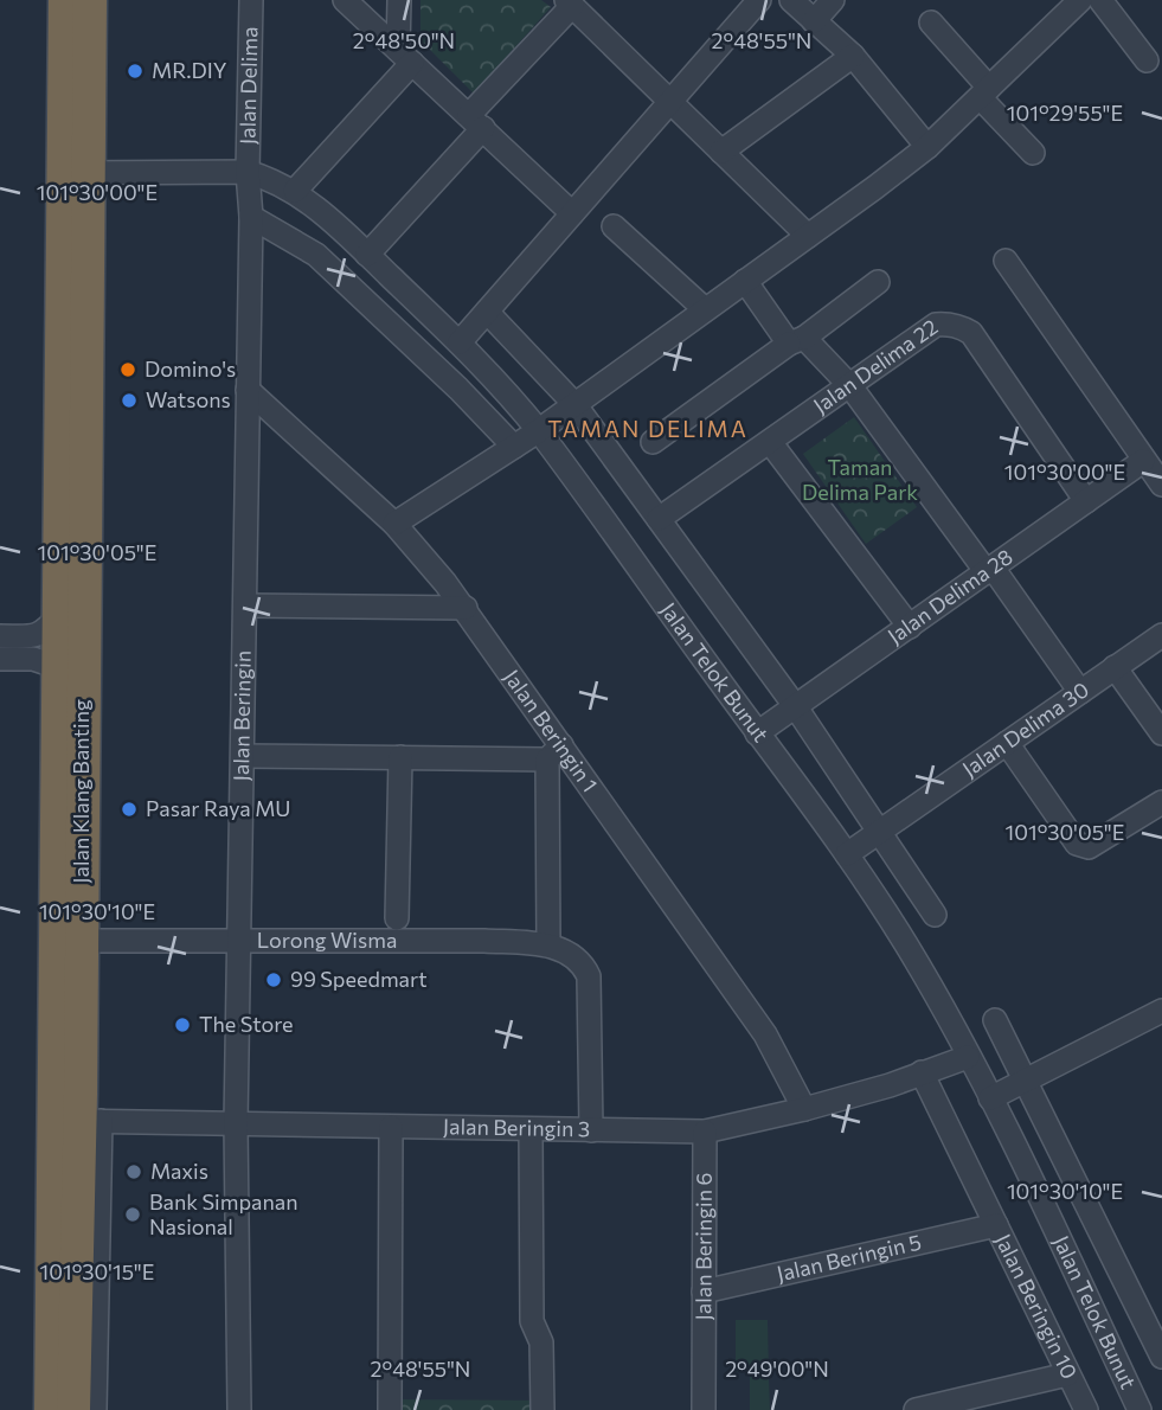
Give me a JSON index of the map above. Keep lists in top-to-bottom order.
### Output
{
  "streets": {
    "highway": ["Jalan Klang Banting"],
    "street": [
      "Jalan Delima",
      "Jalan Delima 22",
      "Jalan Delima 28",
      "Jalan Telok Bunut",
      "Jalan Beringin",
      "Jalan Beringin 1",
      "Jalan Delima 30",
      "Lorong Wisma",
      "Jalan Beringin 3",
      "Jalan Beringin 6",
      "Jalan Beringin 5",
      "Jalan Beringin 10"
    ]
  },
  "crossings": [
    ["Jalan Delima", "Jalan Telok Bunut"],
    ["Jalan Delima", "Jalan Beringin"],
    ["Jalan Delima 22", "Jalan Delima 28"],
    ["Jalan Delima 28", "Jalan Telok Bunut"],
    ["Jalan Telok Bunut", "Jalan Beringin"],
    ["Jalan Telok Bunut", "Jalan Delima 30"],
    ["Jalan Telok Bunut", "Jalan Klang Banting"],
    ["Jalan Telok Bunut", "Jalan Beringin 3"],
    ["Jalan Beringin", "Jalan Beringin 1"],
    ["Jalan Beringin", "Lorong Wisma"],
    ["Jalan Beringin", "Jalan Beringin 3"],
    ["Jalan Beringin 1", "Jalan Beringin 3"],
    ["Jalan Klang Banting", "Lorong Wisma"],
    ["Jalan Klang Banting", "Jalan Beringin 3"],
    ["Lorong Wisma", "Jalan Beringin 3"],
    ["Jalan Beringin 3", "Jalan Beringin 6"],
    ["Jalan Beringin 3", "Jalan Beringin 10"],
    ["Jalan Beringin 6", "Jalan Beringin 5"],
    ["Jalan Beringin 5", "Jalan Beringin 10"]
  ],
  "districts": ["TAMAN DELIMA"],
  "parks": ["Taman Delima Park"],
  "places": [
    "MR.DIY",
    "Domino's",
    "Watsons",
    "Pasar Raya MU",
    "99 Speedmart",
    "The Store",
    "Maxis",
    "Bank Simpanan Nasional"
  ],
  "coordinates": [
    "2°48'50\"N",
    "2°48'55\"N",
    "101°29'55\"E",
    "101°30'00\"E",
    "101°30'05\"E",
    "101°30'10\"E",
    "101°30'15\"E",
    "2°49'00\"N"
  ]
}
